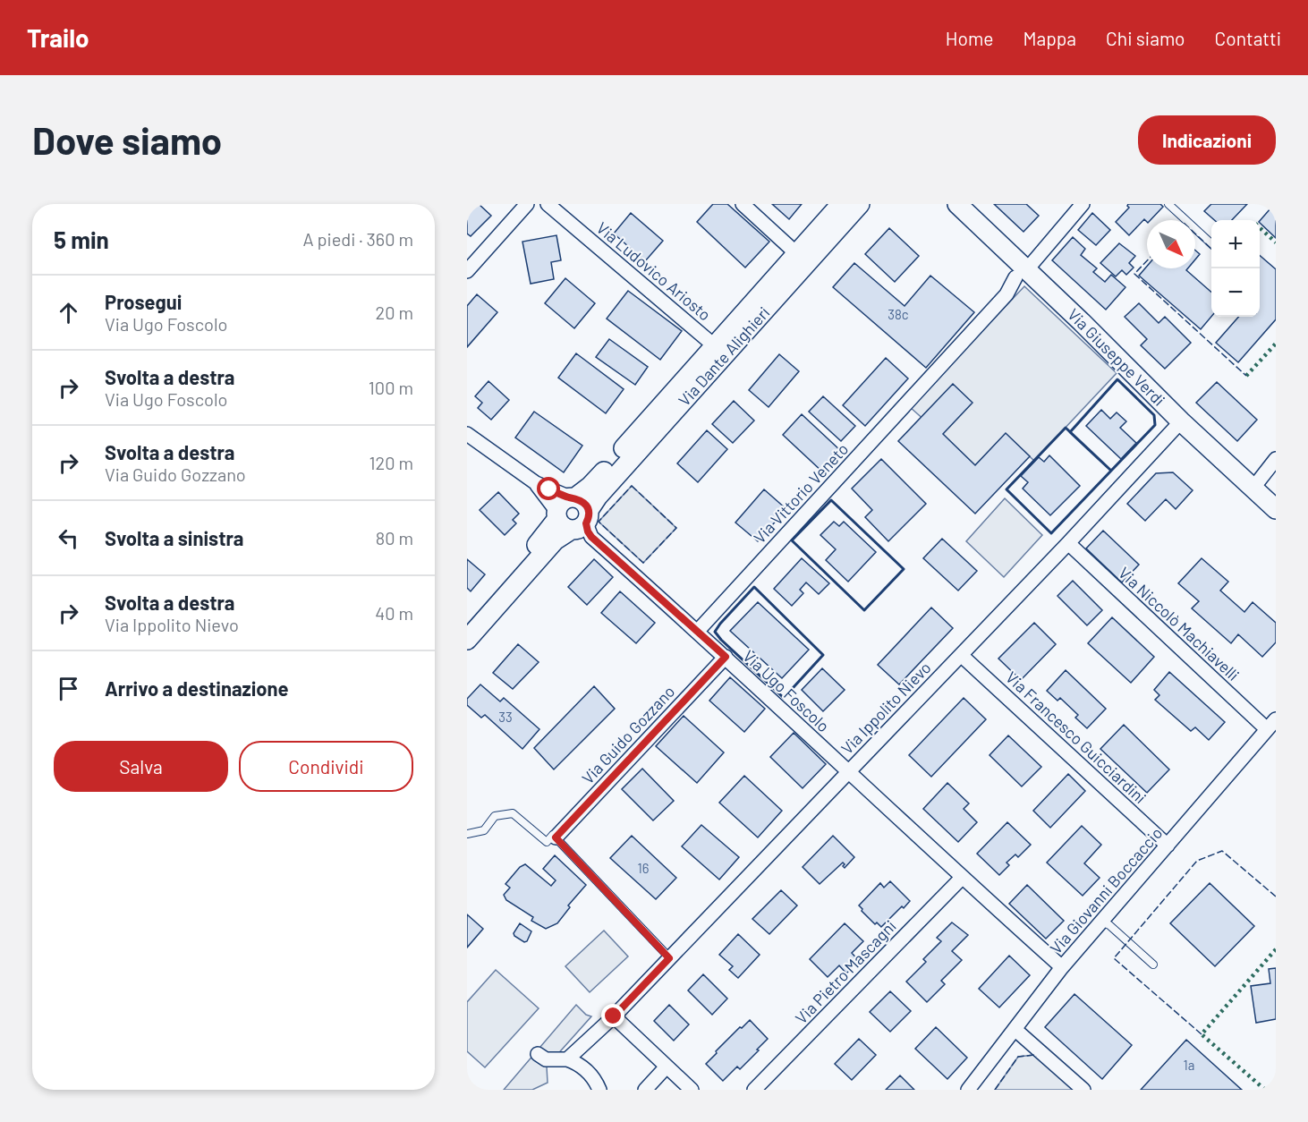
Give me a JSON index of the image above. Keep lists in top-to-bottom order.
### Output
{
  "streets": {
    "street": [
      "Via Ludovico Ariosto",
      "Via Dante Alighieri",
      "Via Giuseppe Verdi",
      "Via Vittorio Veneto",
      "Via Niccolò Machiavelli",
      "Via Ugo Foscolo",
      "Via Ippolito Nievo",
      "Via Guido Gozzano",
      "Via Francesco Guicciardini",
      "Via Giovanni Boccaccio",
      "Via Pietro Mascagni"
    ]
  },
  "crossings": [
    ["Via Ludovico Ariosto", "Via Dante Alighieri"],
    ["Via Dante Alighieri", "Via Ugo Foscolo"],
    ["Via Giuseppe Verdi", "Via Vittorio Veneto"],
    ["Via Giuseppe Verdi", "Via Ippolito Nievo"],
    ["Via Vittorio Veneto", "Via Ugo Foscolo"],
    ["Via Niccolò Machiavelli", "Via Ippolito Nievo"],
    ["Via Niccolò Machiavelli", "Via Giovanni Boccaccio"],
    ["Via Ugo Foscolo", "Via Ippolito Nievo"],
    ["Via Ugo Foscolo", "Via Guido Gozzano"],
    ["Via Ugo Foscolo", "Via Giovanni Boccaccio"],
    ["Via Ugo Foscolo", "Via Pietro Mascagni"],
    ["Via Ippolito Nievo", "Via Francesco Guicciardini"],
    ["Via Francesco Guicciardini", "Via Giovanni Boccaccio"]
  ],
  "house_numbers": [
    "38c",
    "33",
    "16",
    "1a"
  ],
  "north": "bottom right",
  "page": {
    "header": "Trailo",
    "nav": [
      "Home",
      "Mappa",
      "Chi siamo",
      "Contatti"
    ],
    "buttons": [
      "Indicazioni",
      ["Salva", "Condividi"]
    ],
    "title": "Dove siamo",
    "heading": ["5 min", "A piedi · 360 m"],
    "map_buttons": ["+", "−"],
    "list": [
      ["Prosegui", "Via Ugo Foscolo", "20 m"],
      ["Svolta a destra", "Via Ugo Foscolo", "100 m"],
      ["Svolta a destra", "Via Guido Gozzano", "120 m"],
      ["Svolta a sinistra", "80 m"],
      ["Svolta a destra", "Via Ippolito Nievo", "40 m"],
      "Arrivo a destinazione"
    ]
  }
}
